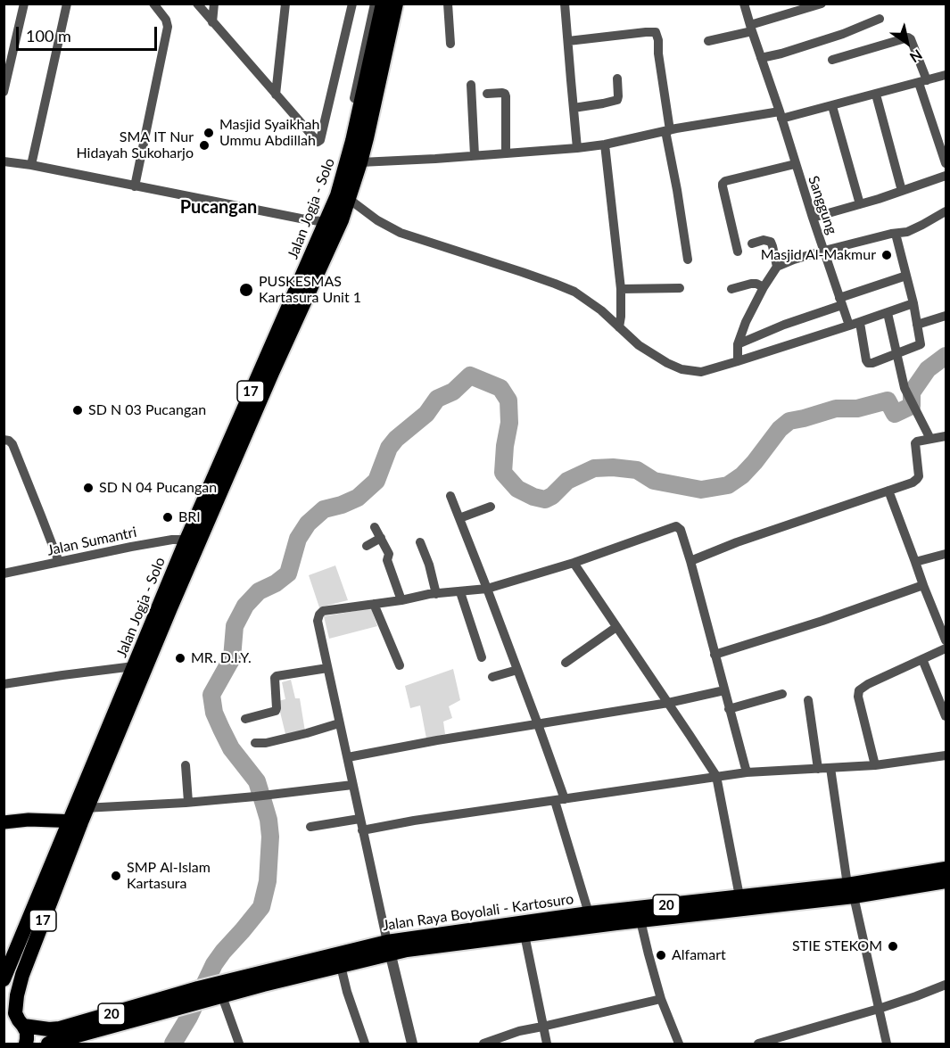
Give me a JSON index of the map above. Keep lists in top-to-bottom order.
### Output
{
  "streets": {
    "highway": [
      "Jalan Jogja - Solo",
      "17",
      "20",
      "Jalan Raya Boyolali - Kartosuro"
    ],
    "street": ["Sanggung", "Jalan Sumantri"]
  },
  "crossings": [
    ["Jalan Jogja - Solo", "17"],
    ["Jalan Jogja - Solo", "Jalan Sumantri"],
    ["17", "Jalan Raya Boyolali - Kartosuro"]
  ],
  "districts": ["Pucangan"],
  "places": [
    "Masjid Syaikhah Ummu Abdillah",
    "SMA IT Nur Hidayah Sukoharjo",
    "Masjid Al-Makmur",
    "PUSKESMAS Kartasura Unit 1",
    "SD N 03 Pucangan",
    "SD N 04 Pucangan",
    "BRI",
    "MR. D.I.Y.",
    "SMP Al-Islam Kartasura",
    "STIE STEKOM",
    "Alfamart"
  ],
  "scale_bar": "100 m",
  "north": "bottom right"
}
